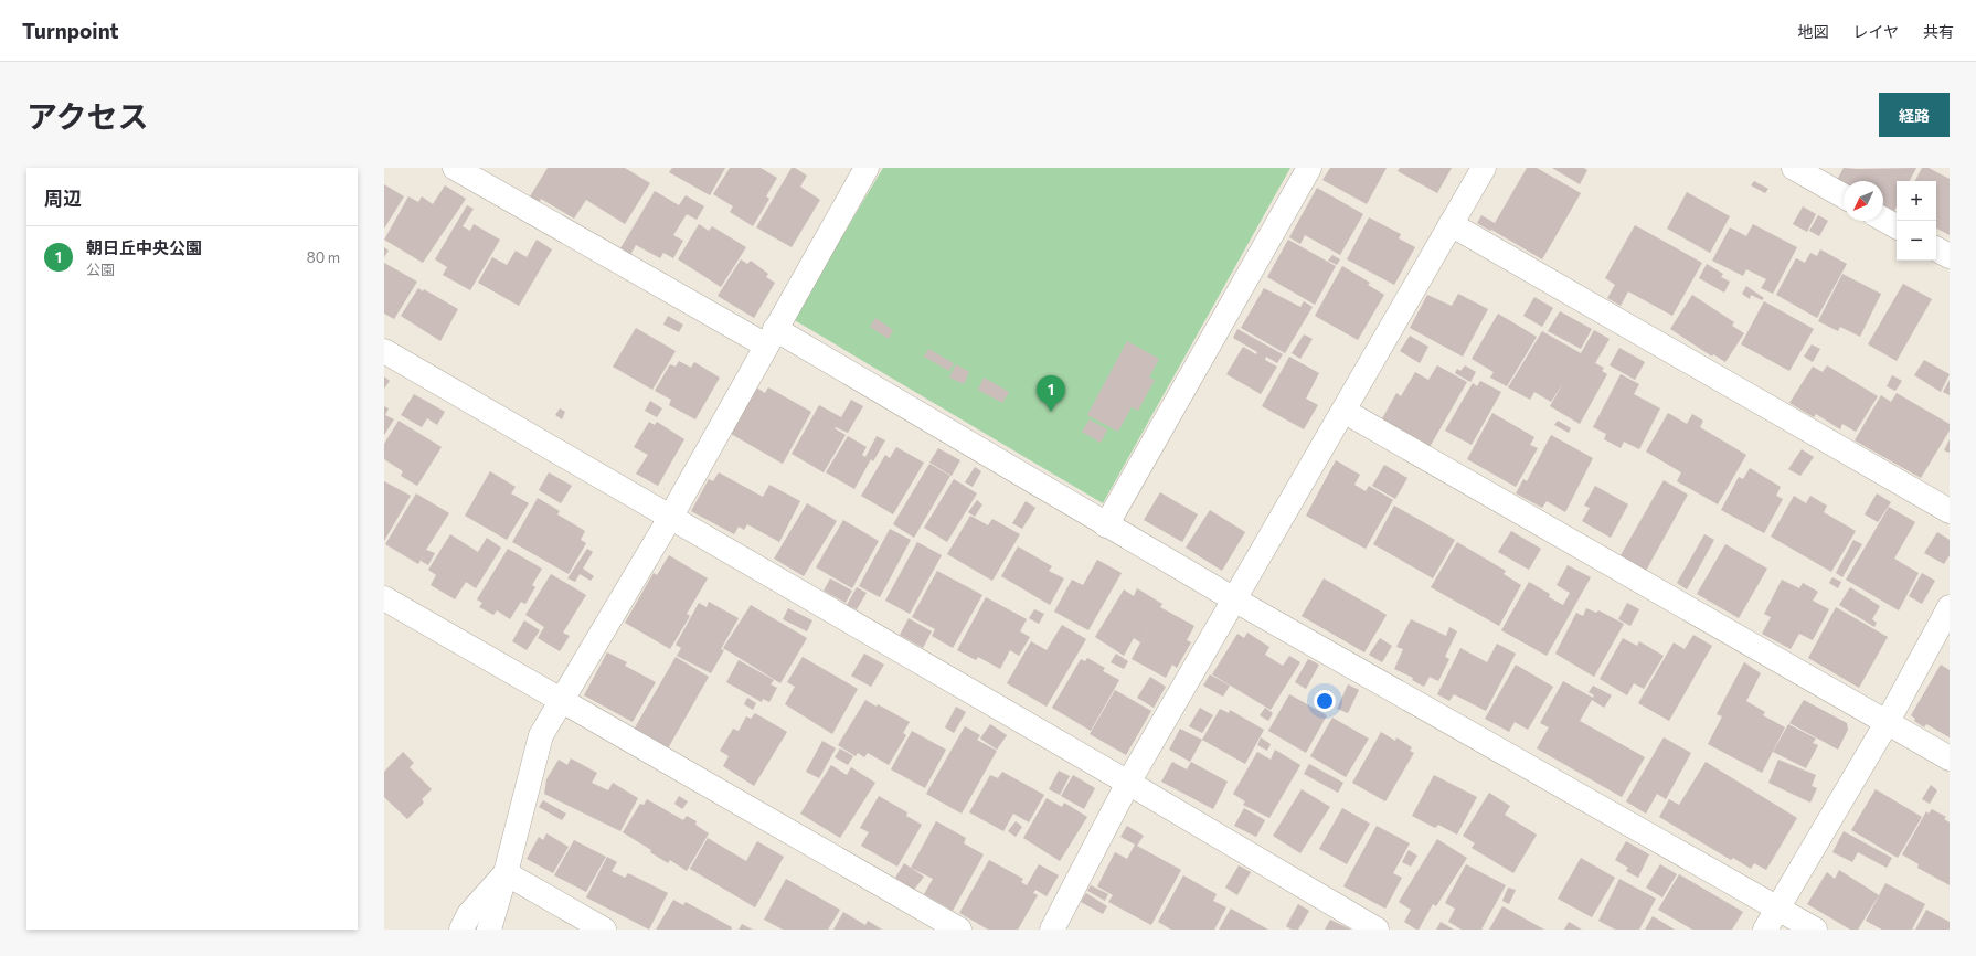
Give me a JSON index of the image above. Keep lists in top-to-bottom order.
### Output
{
  "north": "bottom left",
  "page": {
    "header": "Turnpoint",
    "nav": ["地図", "レイヤ", "共有"],
    "title": "アクセス",
    "buttons": "経路",
    "heading": "周辺",
    "map_buttons": ["+", "−"],
    "list": [
      {
        "mark": "1",
        "name": "朝日丘中央公園",
        "note": "公園",
        "value": "80 m"
      }
    ],
    "pins": "1"
  }
}
